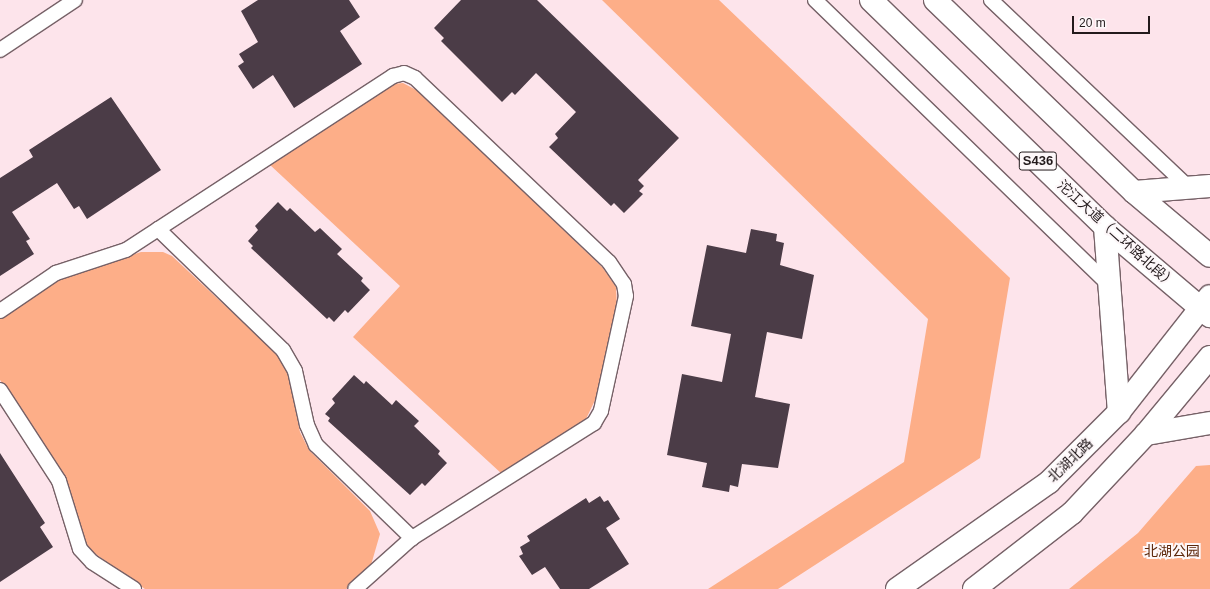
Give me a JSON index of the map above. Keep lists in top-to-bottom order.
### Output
{
  "streets": {
    "main road": ["S436", "沱江大道（二环路北段）", "北湖北路"]
  },
  "crossings": [
    ["沱江大道（二环路北段）", "北湖北路"]
  ],
  "parks": ["北湖公园"],
  "scale_bar": "20 m"
}
